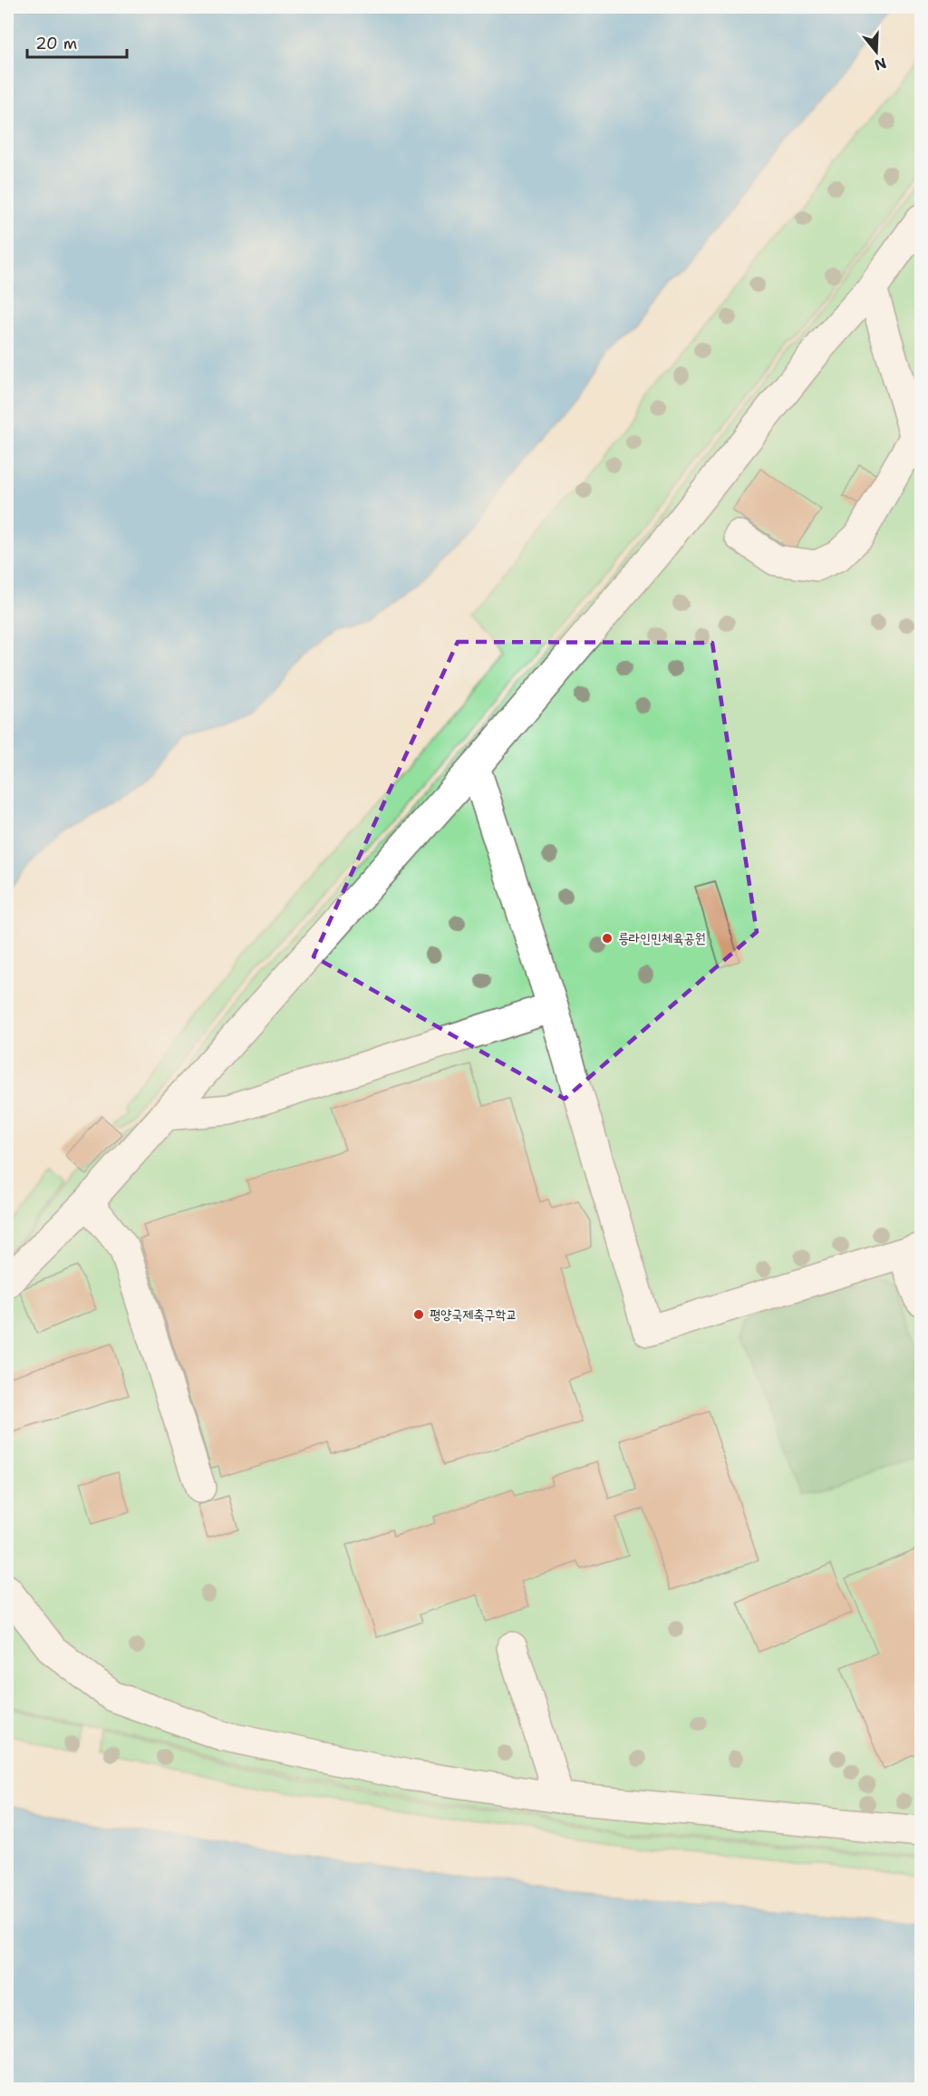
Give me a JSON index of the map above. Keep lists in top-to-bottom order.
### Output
{
  "places": ["릉라인민체육공원", "평양국제축구학교"],
  "scale_bar": "20 m",
  "north": "bottom"
}
